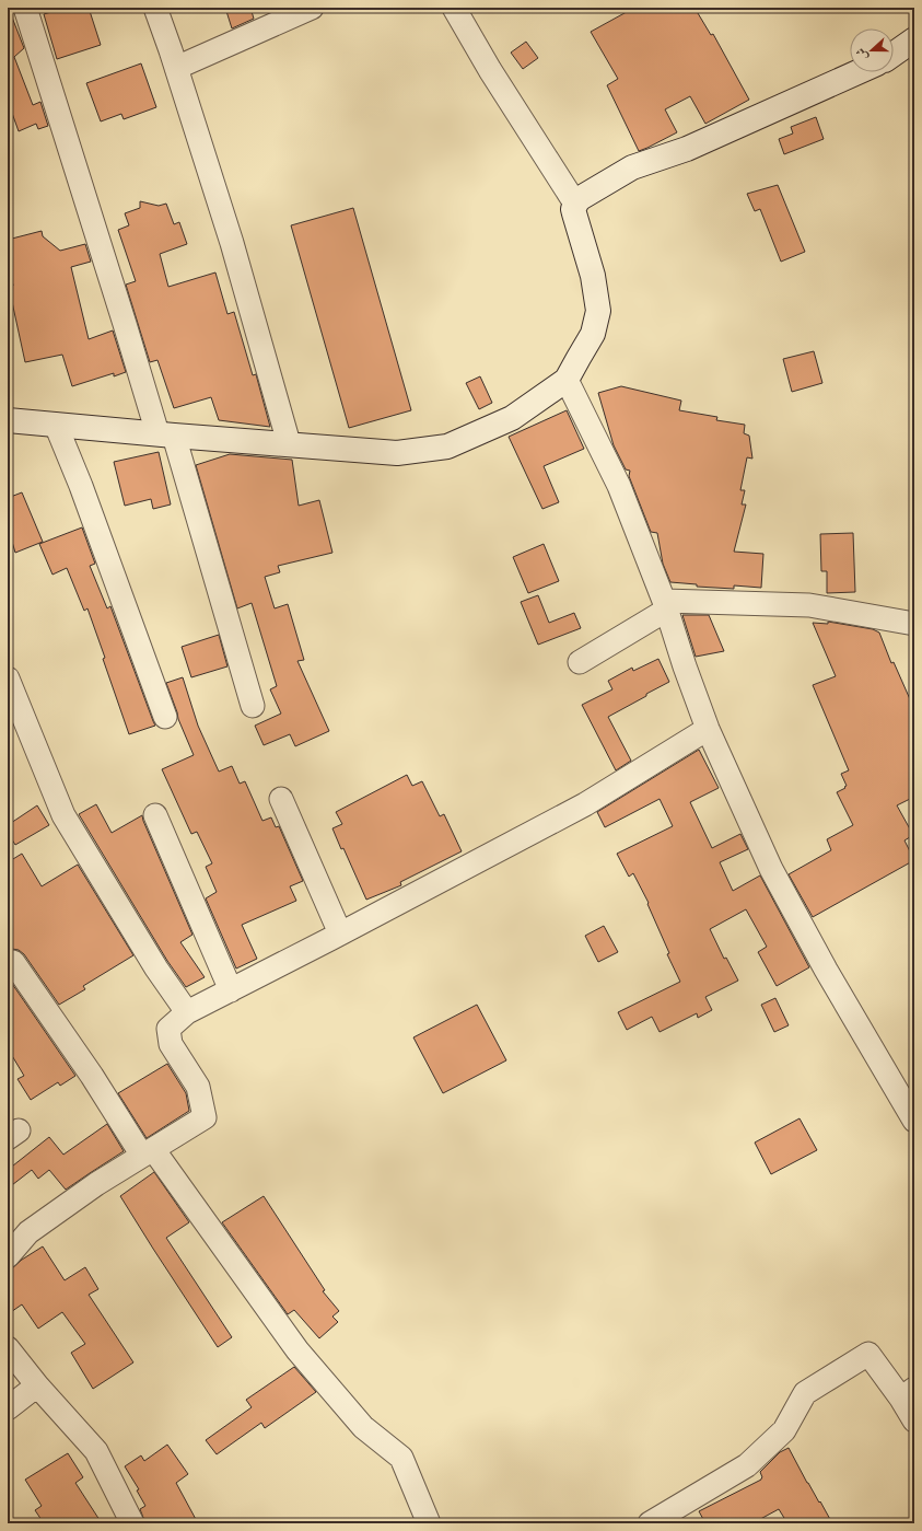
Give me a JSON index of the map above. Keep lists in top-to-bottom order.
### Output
{
  "north": "left"
}
